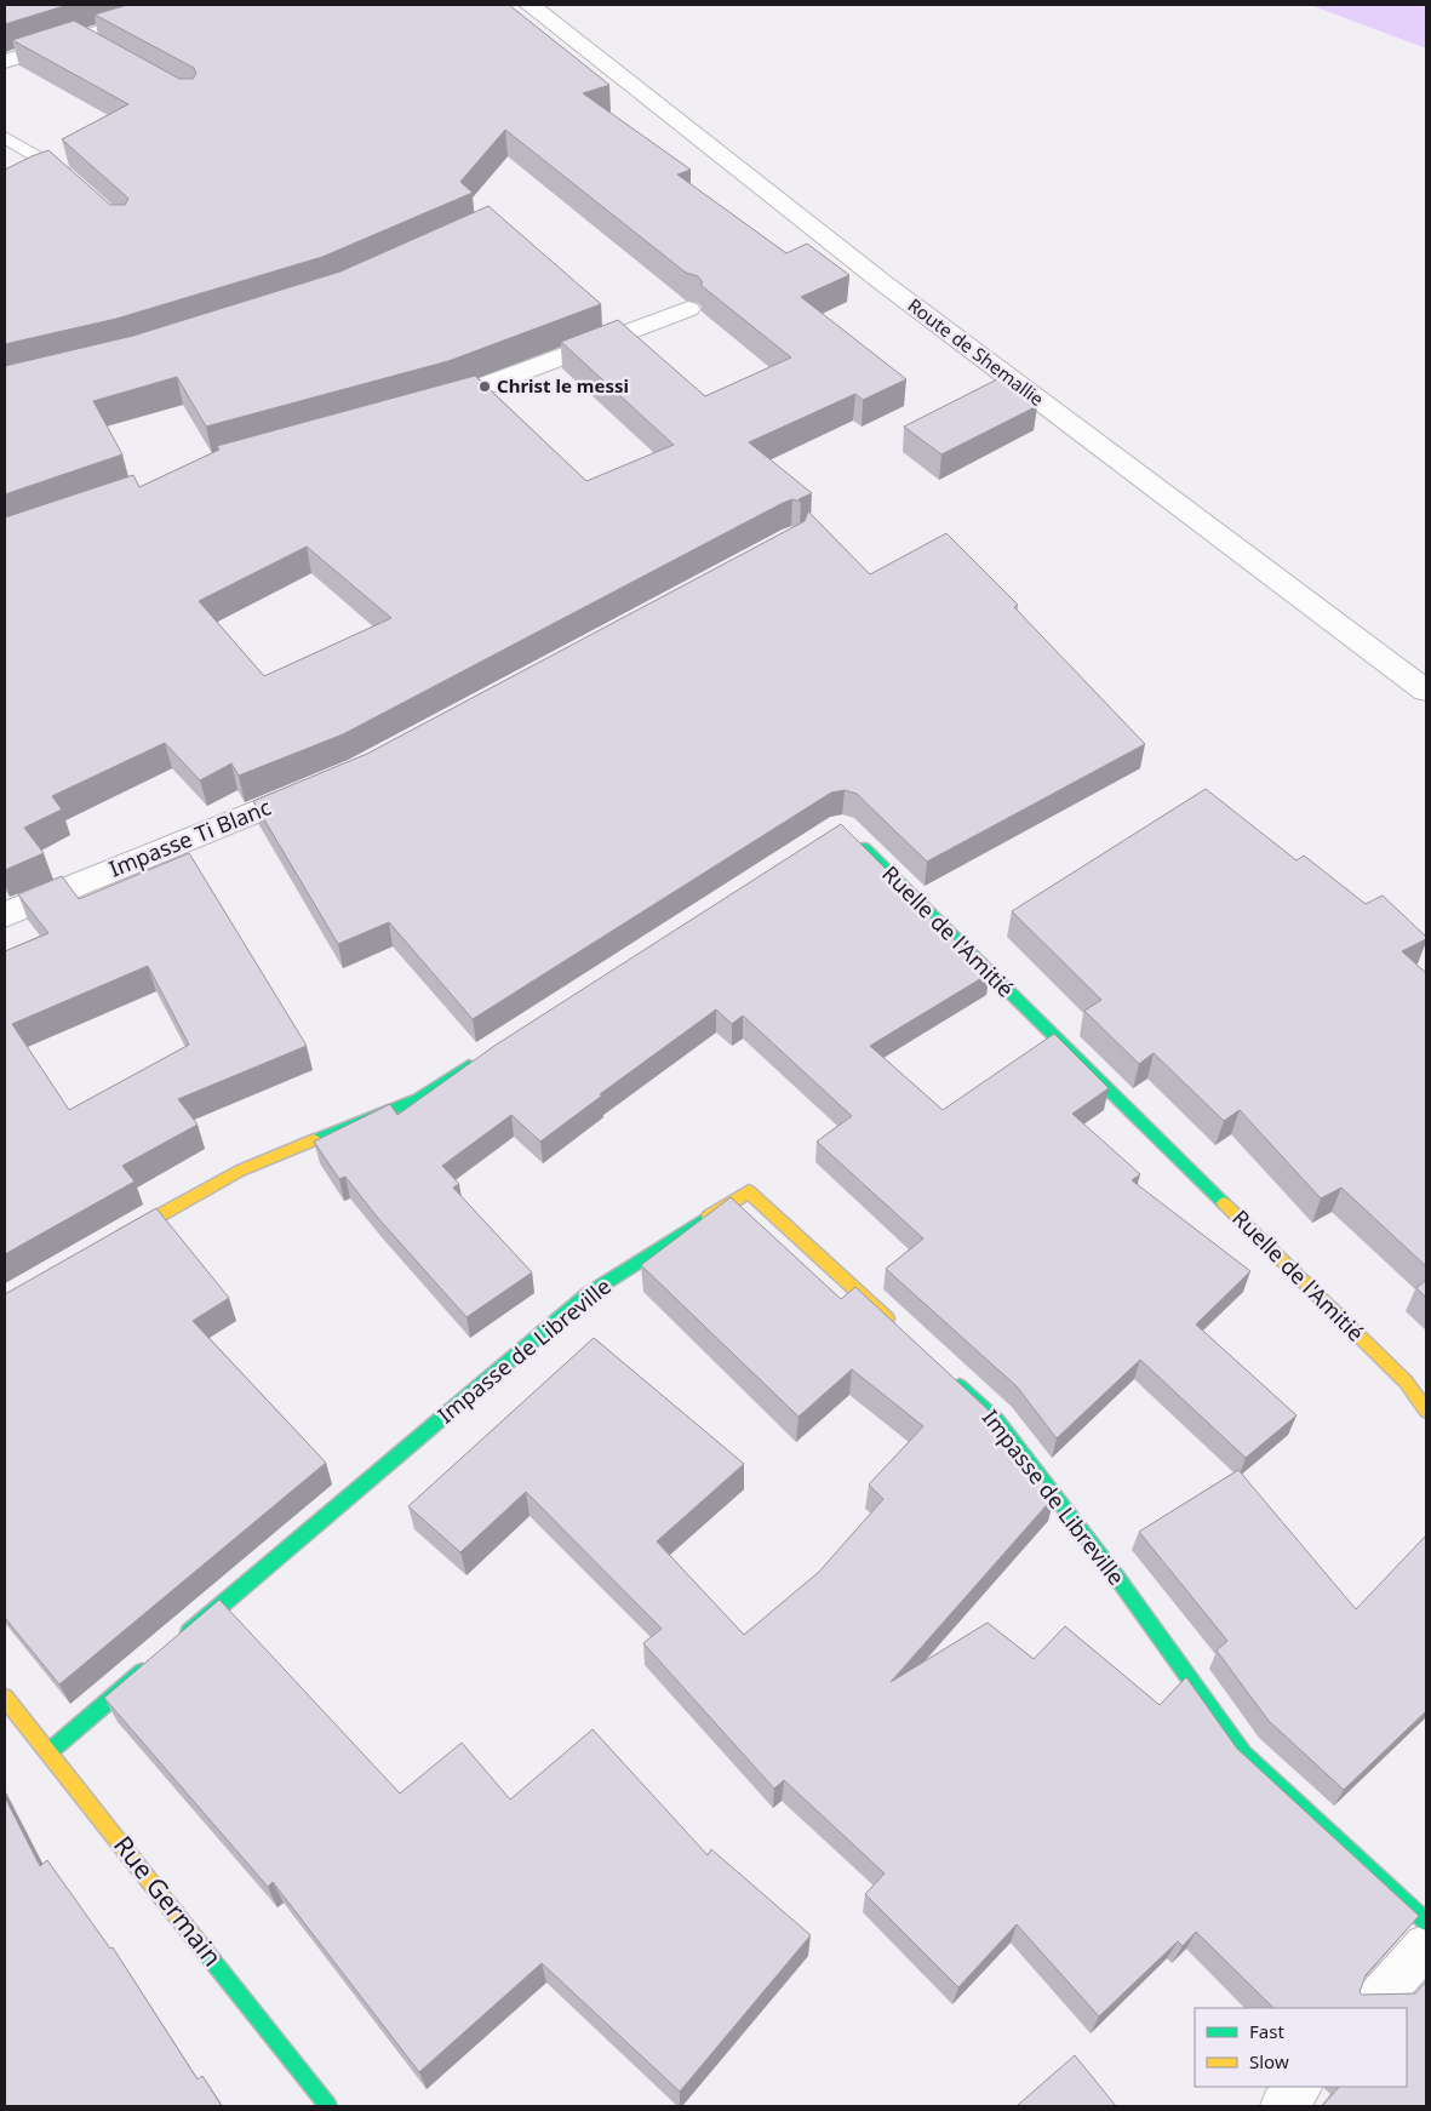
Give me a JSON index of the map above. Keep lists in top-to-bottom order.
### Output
{
  "streets": {
    "street": [
      "Route de Shemallie",
      "Impasse Ti Blanc",
      "Ruelle de l'Amitié",
      "Impasse de Libreville",
      "Rue Germain"
    ]
  },
  "places": ["Christ le messi"],
  "legend": ["Fast", "Slow"]
}
